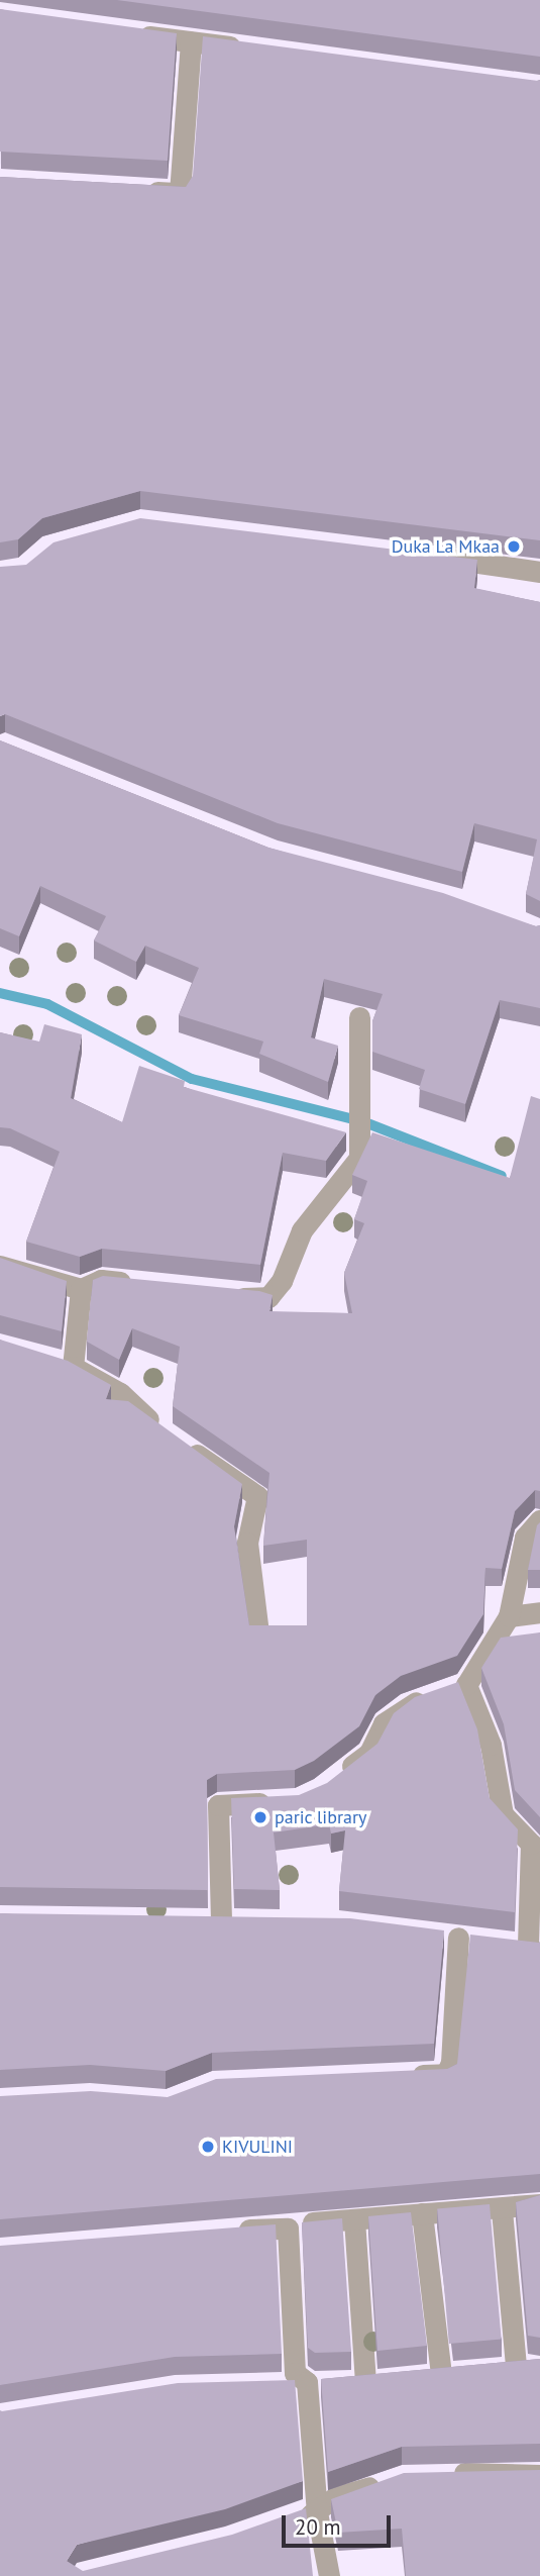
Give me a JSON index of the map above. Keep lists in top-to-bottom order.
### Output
{
  "places": ["Duka La Mkaa", "paric library", "KIVULINI"],
  "scale_bar": "20 m"
}
